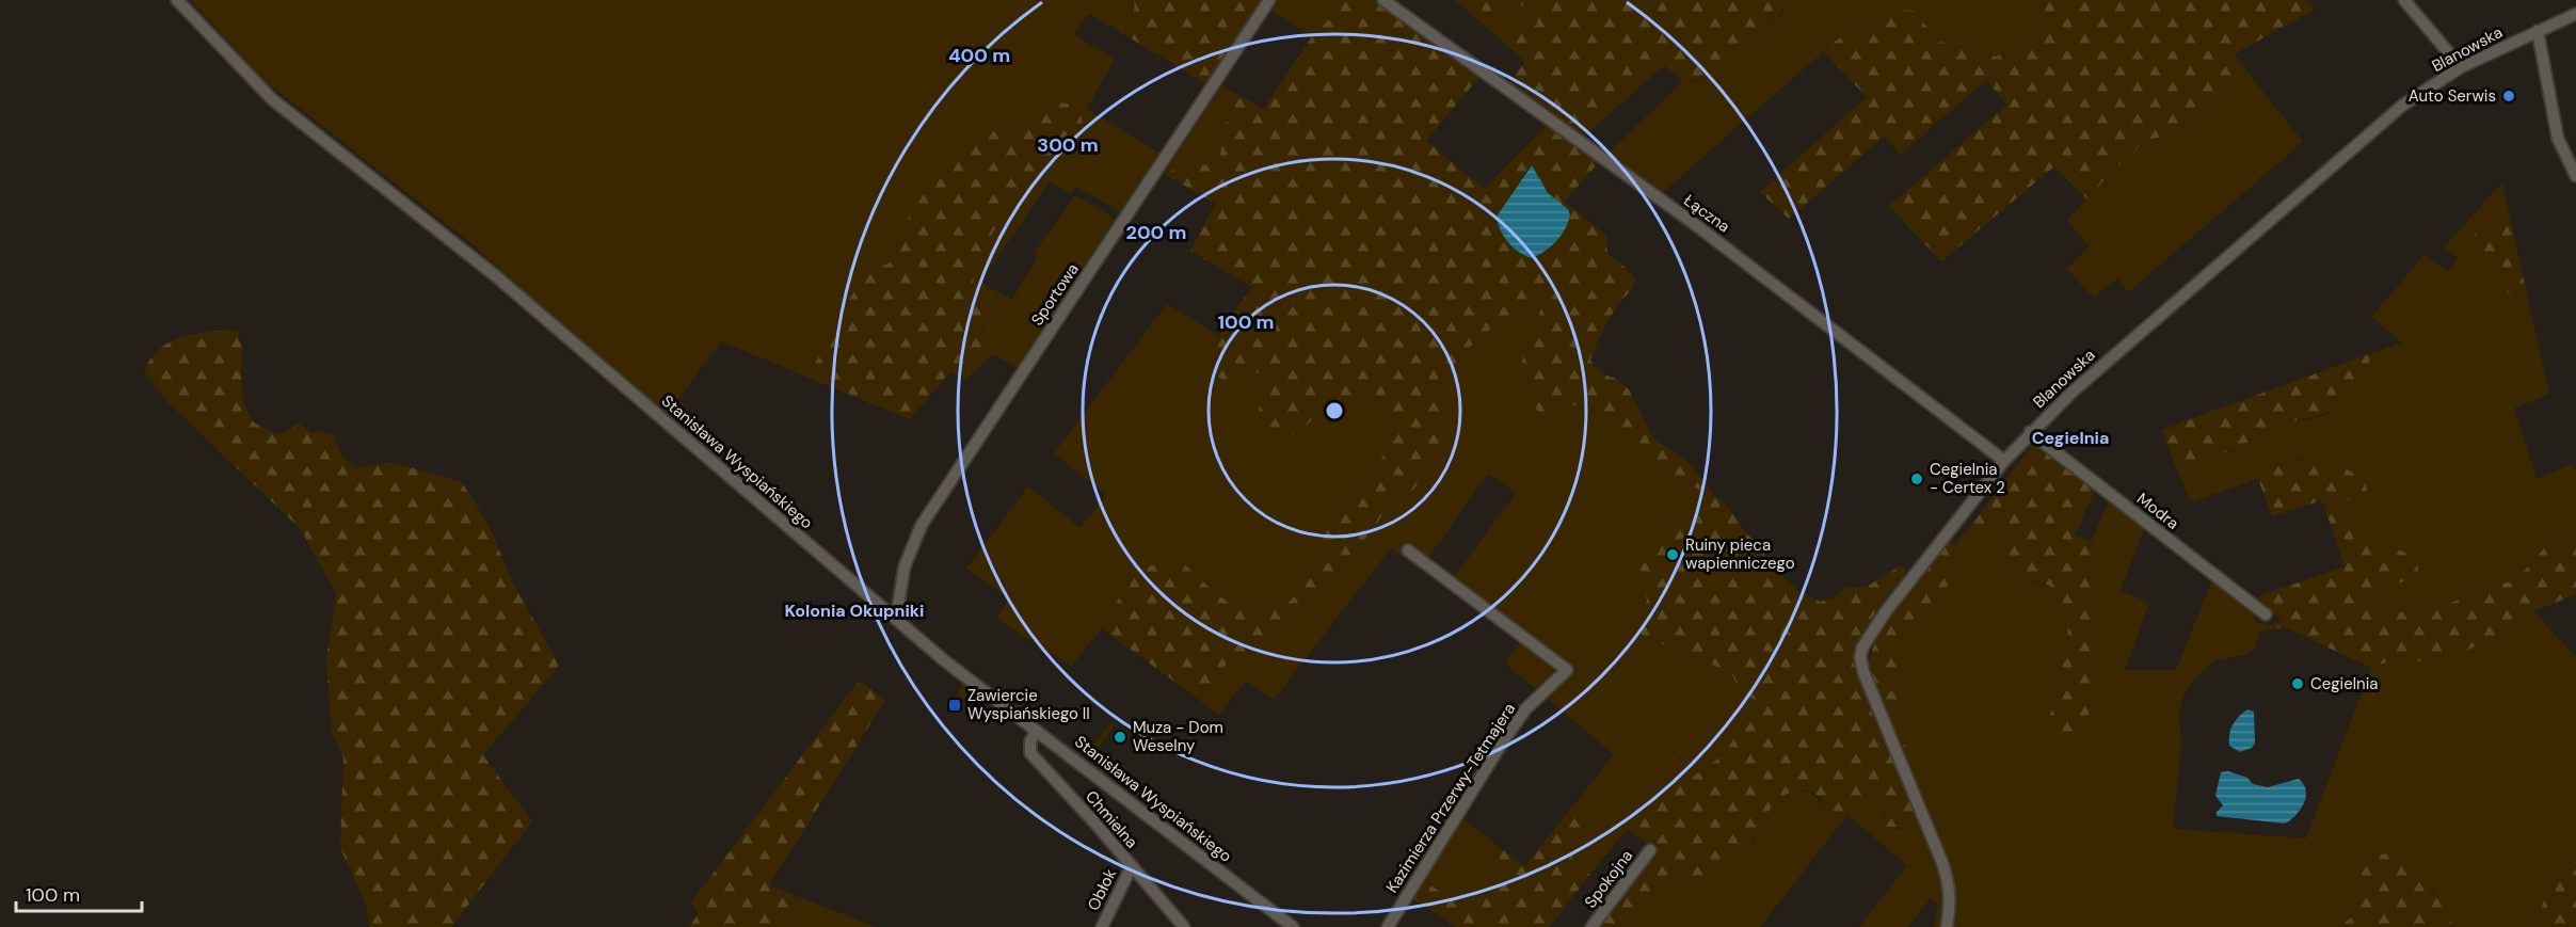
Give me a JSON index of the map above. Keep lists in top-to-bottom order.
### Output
{
  "streets": {
    "street": [
      "Blanowska",
      "Łączna",
      "Sportowa",
      "Stanisława Wyspiańskiego",
      "Modra",
      "Kazimierza Przerwy-Tetmajera",
      "Chmielna",
      "Spokojna",
      "Obłok"
    ]
  },
  "crossings": [
    ["Blanowska", "Łączna"],
    ["Blanowska", "Modra"],
    ["Sportowa", "Stanisława Wyspiańskiego"],
    ["Stanisława Wyspiańskiego", "Chmielna"],
    ["Chmielna", "Obłok"]
  ],
  "districts": ["Cegielnia", "Kolonia Okupniki"],
  "places": {
    "other": [
      "Auto Serwis",
      "Cegielnia - Certex 2",
      "Ruiny pieca wapienniczego",
      "Cegielnia",
      "Muza - Dom Weselny"
    ],
    "transit": ["Zawiercie Wyspiańskiego II"]
  },
  "scale_bar": "100 m",
  "rings": [
    "400 m",
    "300 m",
    "200 m",
    "100 m"
  ]
}
